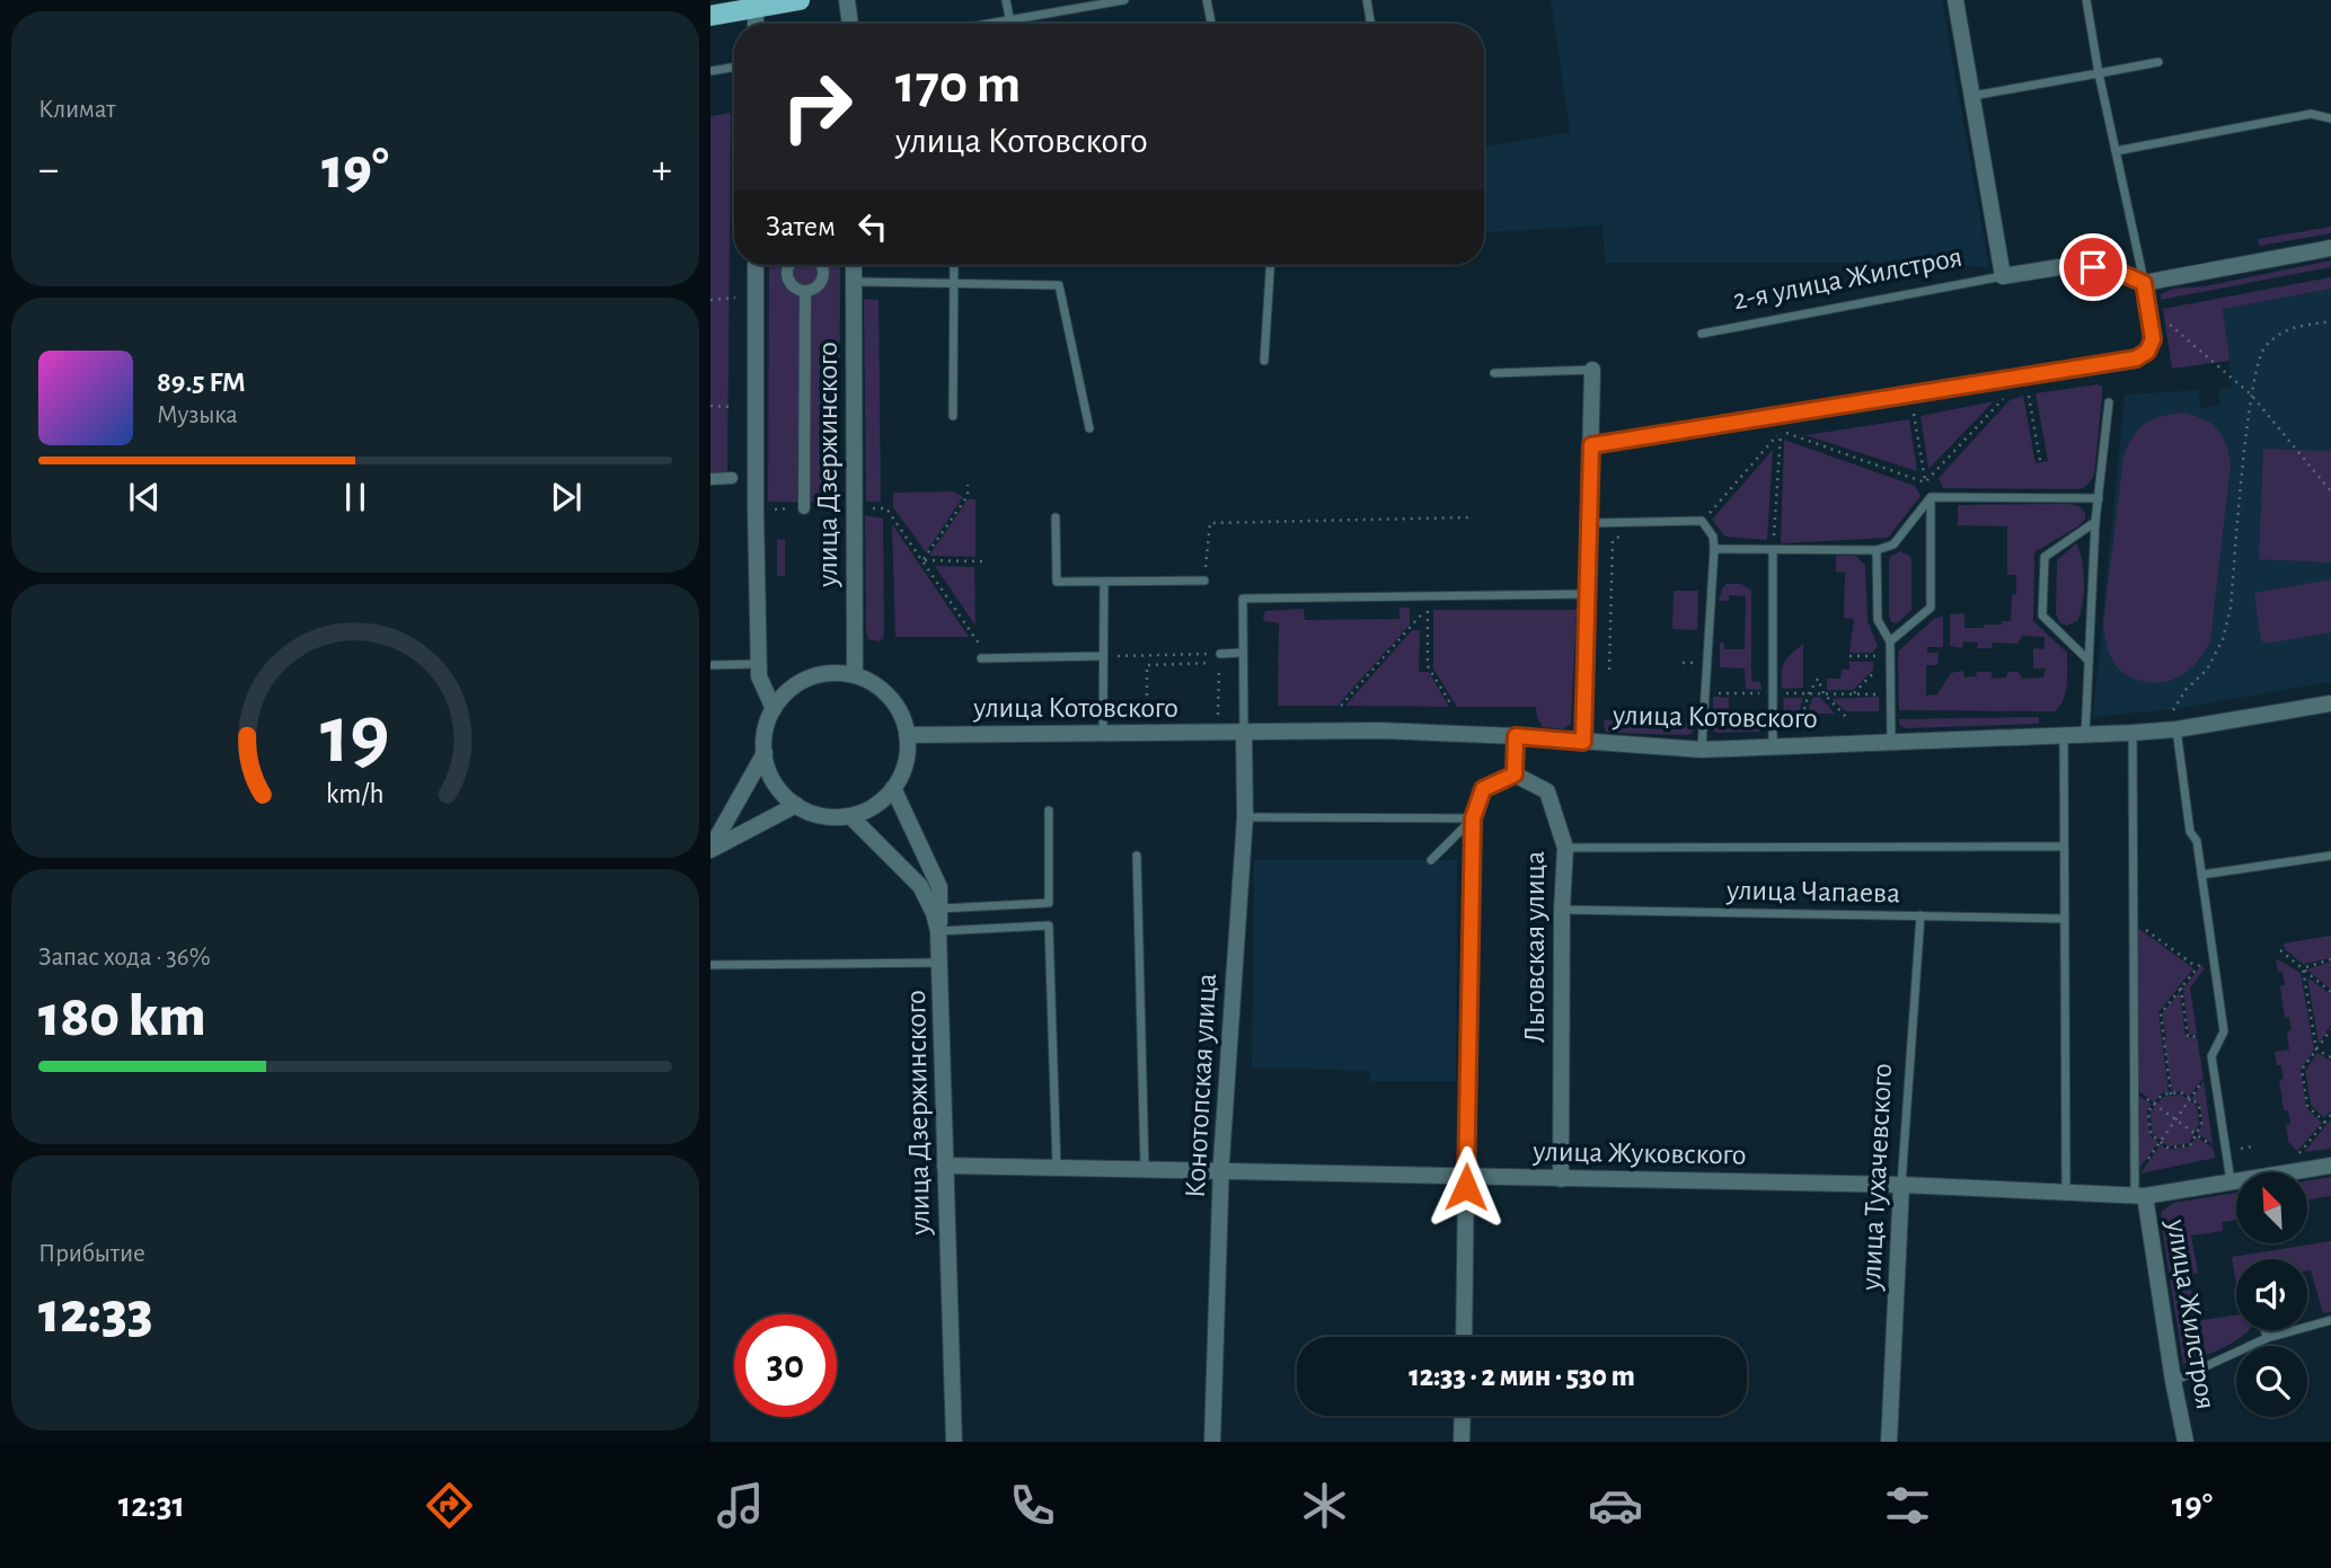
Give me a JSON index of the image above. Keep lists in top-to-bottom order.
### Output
{
  "streets": {
    "street": [
      "улица Дзержинского",
      "улица Котовского",
      "Льговская улица",
      "Конотопская улица",
      "улица Жуковского",
      "улица Тухачевского",
      "улица Жилстроя"
    ],
    "lane": ["2-я улица Жилстроя", "улица Чапаева"]
  },
  "crossings": [
    ["улица Дзержинского", "улица Котовского"],
    ["улица Дзержинского", "улица Жуковского"],
    ["улица Котовского", "Конотопская улица"],
    ["улица Чапаева", "Льговская улица"],
    ["улица Чапаева", "улица Тухачевского"],
    ["Льговская улица", "улица Жуковского"],
    ["Конотопская улица", "улица Жуковского"],
    ["улица Жуковского", "улица Тухачевского"],
    ["улица Жуковского", "улица Жилстроя"]
  ],
  "north": "top left",
  "page": {
    "tile": [
      "Климат",
      ["Запас хода · 36%", "180 km"],
      ["Прибытие", "12:33"]
    ],
    "turn": ["170 m", "улица Котовского"],
    "heat": ["−", "19°", "+"],
    "then": "Затем",
    "song": ["89.5 FM", "Музыка"],
    "limit": "30",
    "trip": "12:33 · 2 мин · 530 m",
    "tabs": ["12:31", "19°"],
    "gauge": ["19", "km/h"]
  }
}
